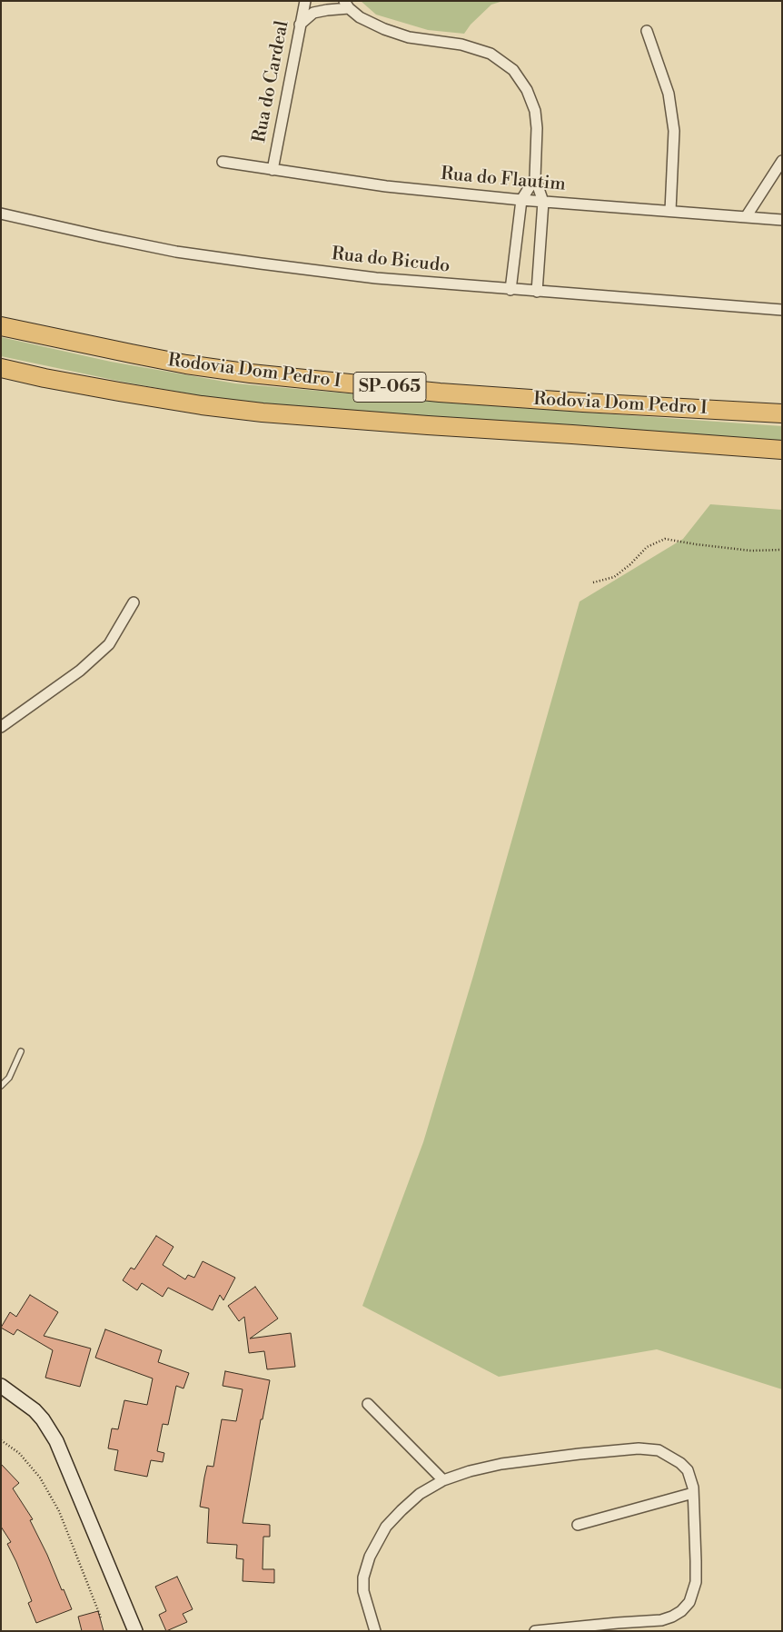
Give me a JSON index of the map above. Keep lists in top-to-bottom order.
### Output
{
  "streets": {
    "highway": ["Rodovia Dom Pedro I", "SP-065"],
    "street": ["Rua do Cardeal", "Rua do Flautim", "Rua do Bicudo"]
  },
  "crossings": [
    ["Rua do Cardeal", "Rua do Flautim"]
  ]
}
